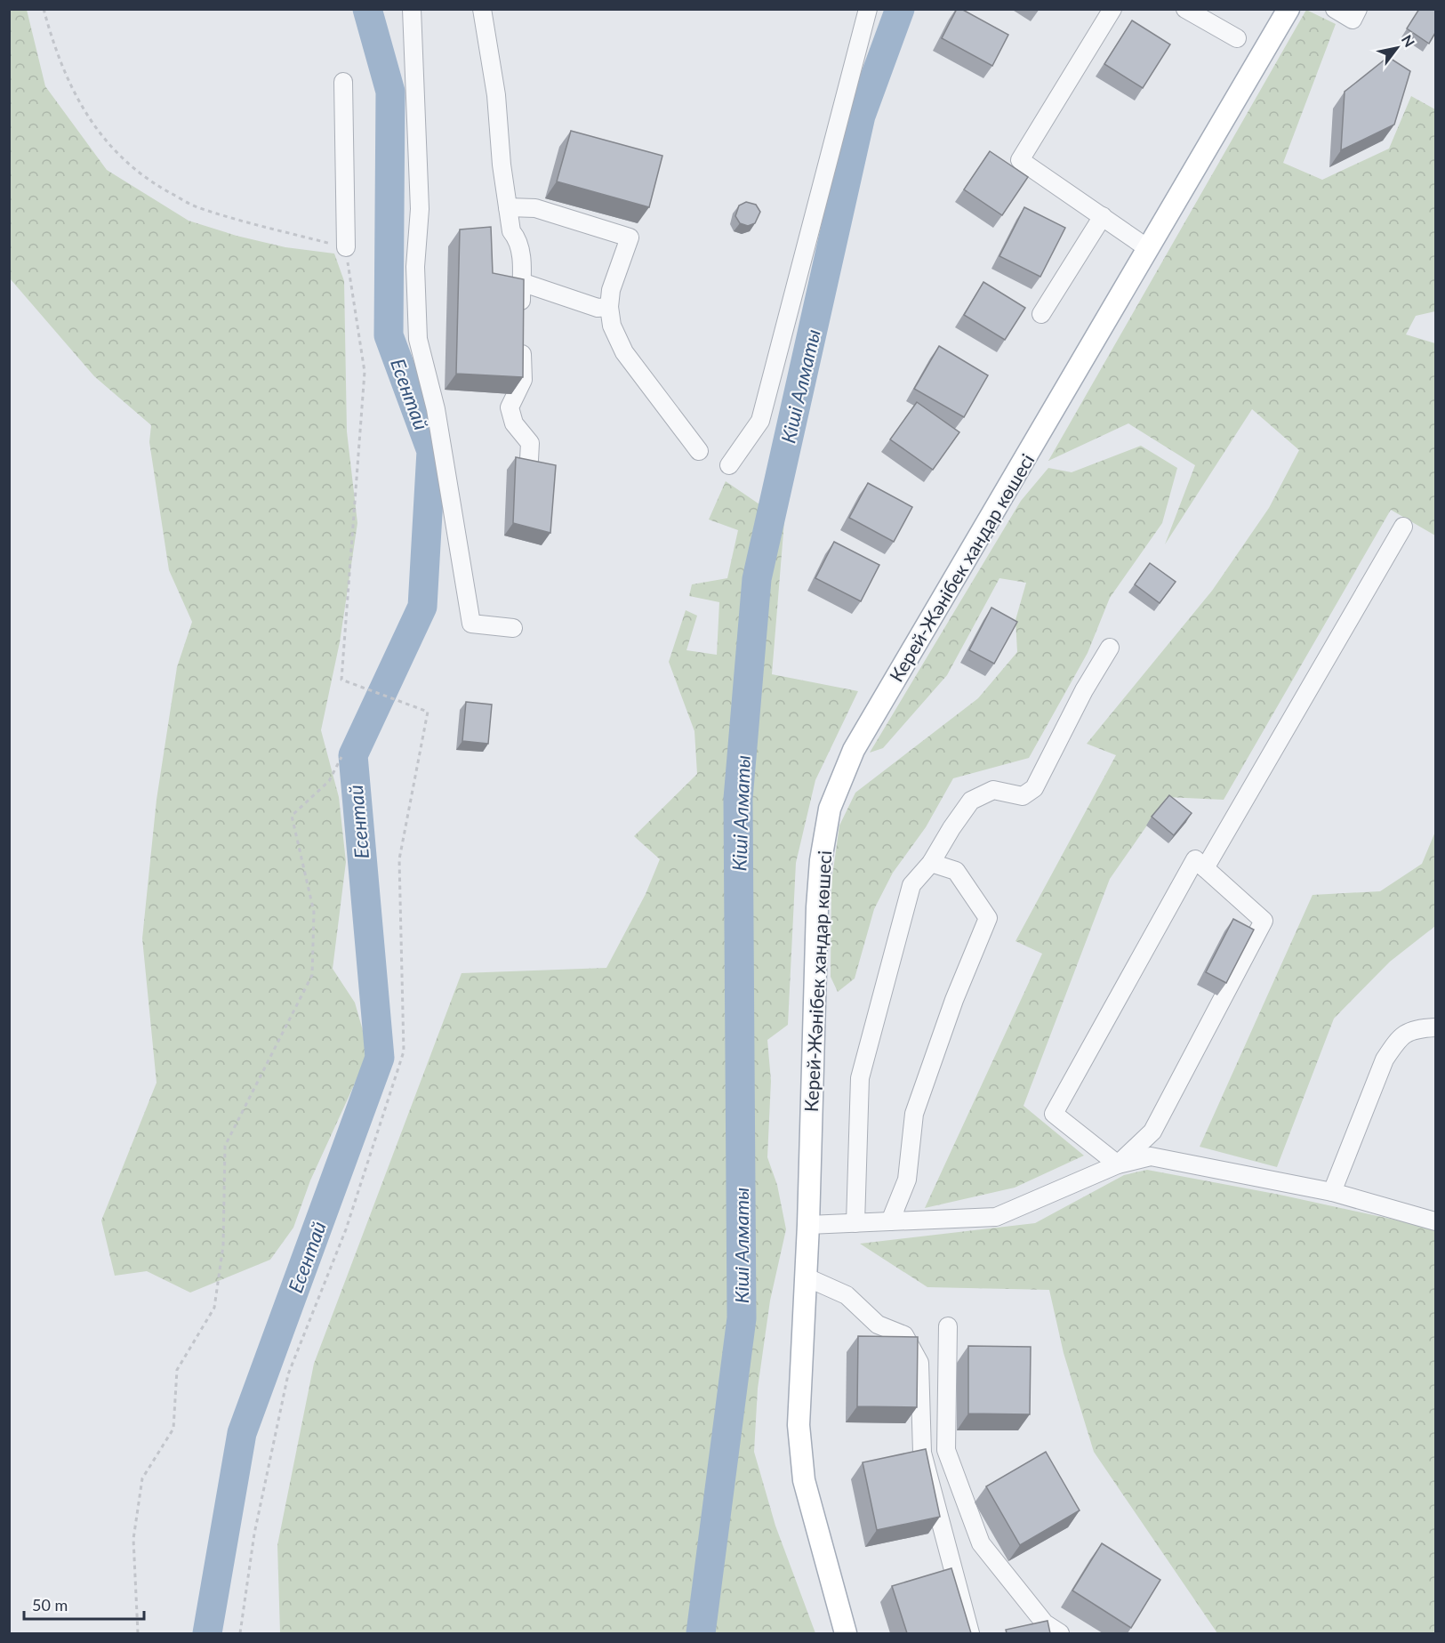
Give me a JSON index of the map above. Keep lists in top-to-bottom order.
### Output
{
  "streets": {
    "main road": ["Керей-Жәнібек хандар көшесі"]
  },
  "water": ["Кіші Алматы", "Есентай"],
  "scale_bar": "50 m",
  "north": "top right"
}
